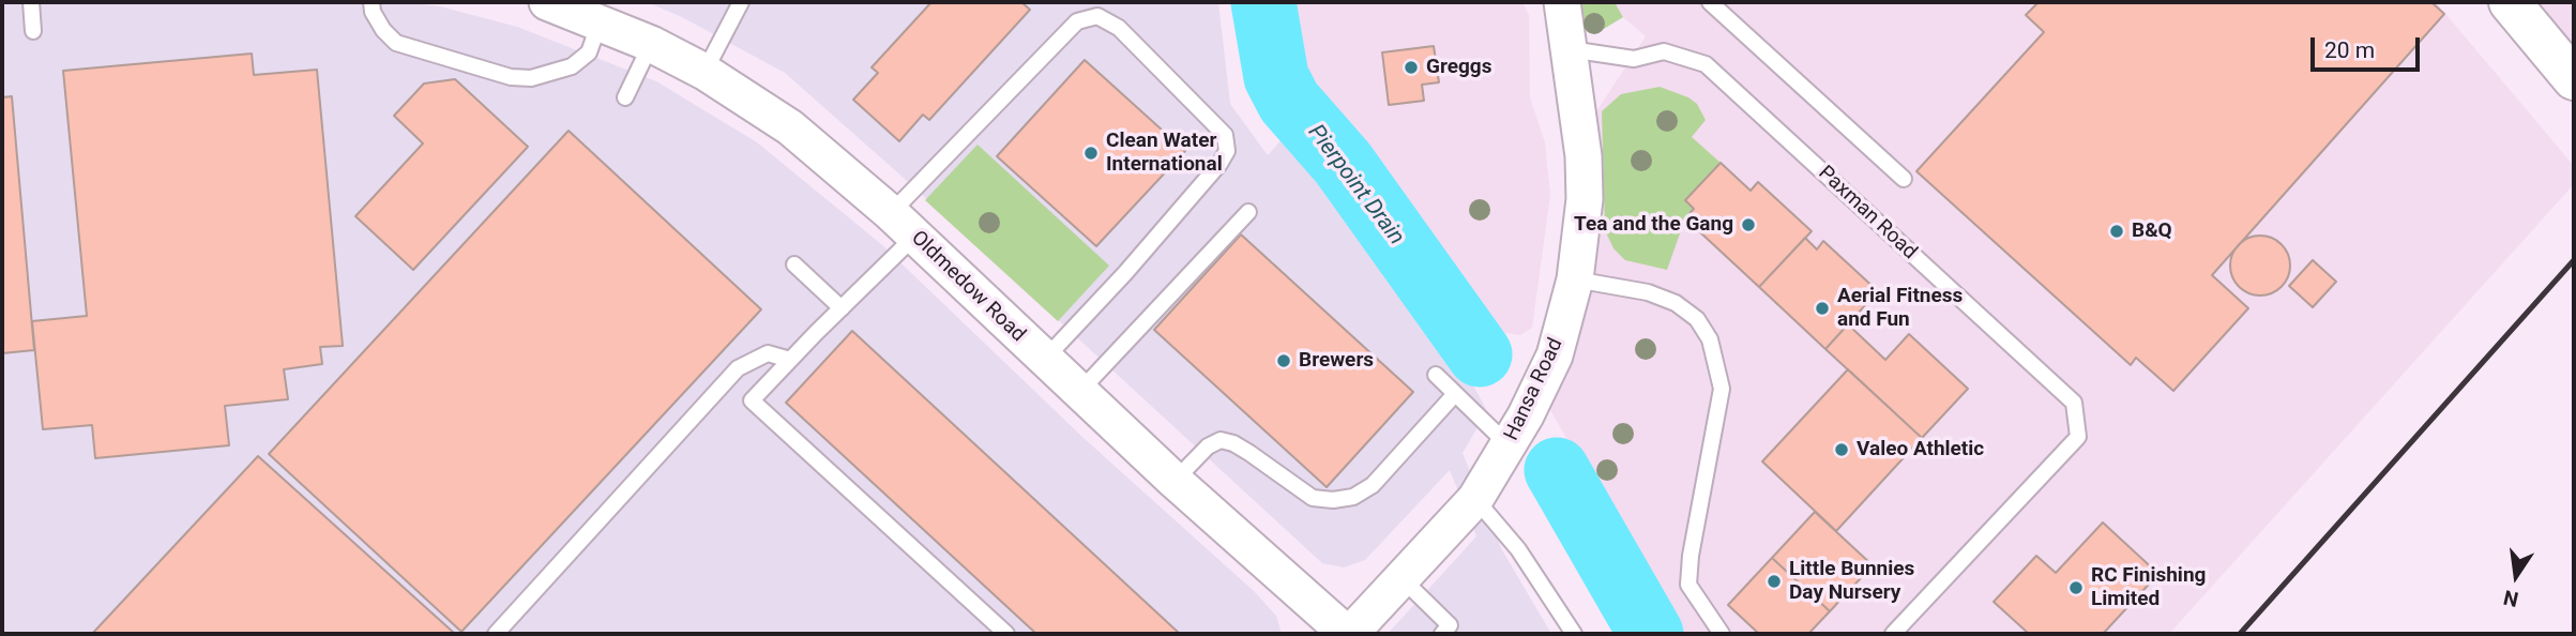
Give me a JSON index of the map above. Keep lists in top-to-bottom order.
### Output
{
  "streets": {
    "street": ["Oldmedow Road", "Hansa Road"],
    "lane": ["Paxman Road"]
  },
  "crossings": [
    ["Paxman Road", "Hansa Road"],
    ["Oldmedow Road", "Hansa Road"]
  ],
  "water": ["Pierpoint Drain"],
  "places": [
    "Greggs",
    "Clean Water International",
    "Tea and the Gang",
    "B&Q",
    "Aerial Fitness and Fun",
    "Brewers",
    "Valeo Athletic",
    "Little Bunnies Day Nursery",
    "RC Finishing Limited"
  ],
  "scale_bar": "20 m",
  "north": "bottom"
}
